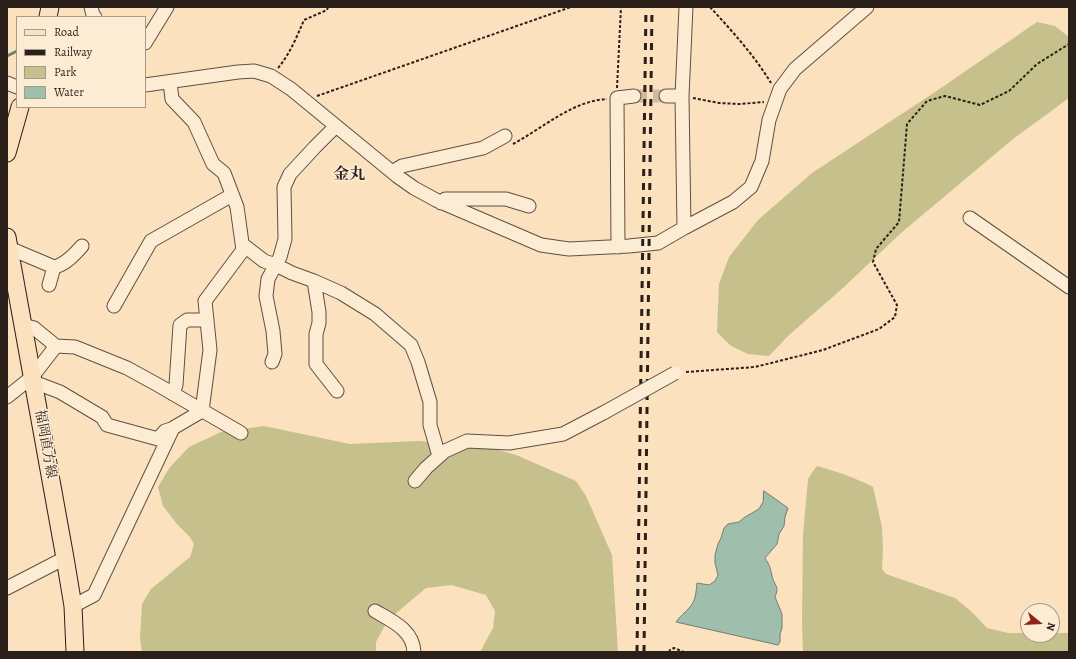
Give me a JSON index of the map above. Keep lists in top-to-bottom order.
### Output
{
  "streets": {
    "main road": ["福岡直方線"]
  },
  "districts": ["金丸"],
  "legend": [
    "Road",
    "Railway",
    "Park",
    "Water"
  ],
  "north": "right"
}
